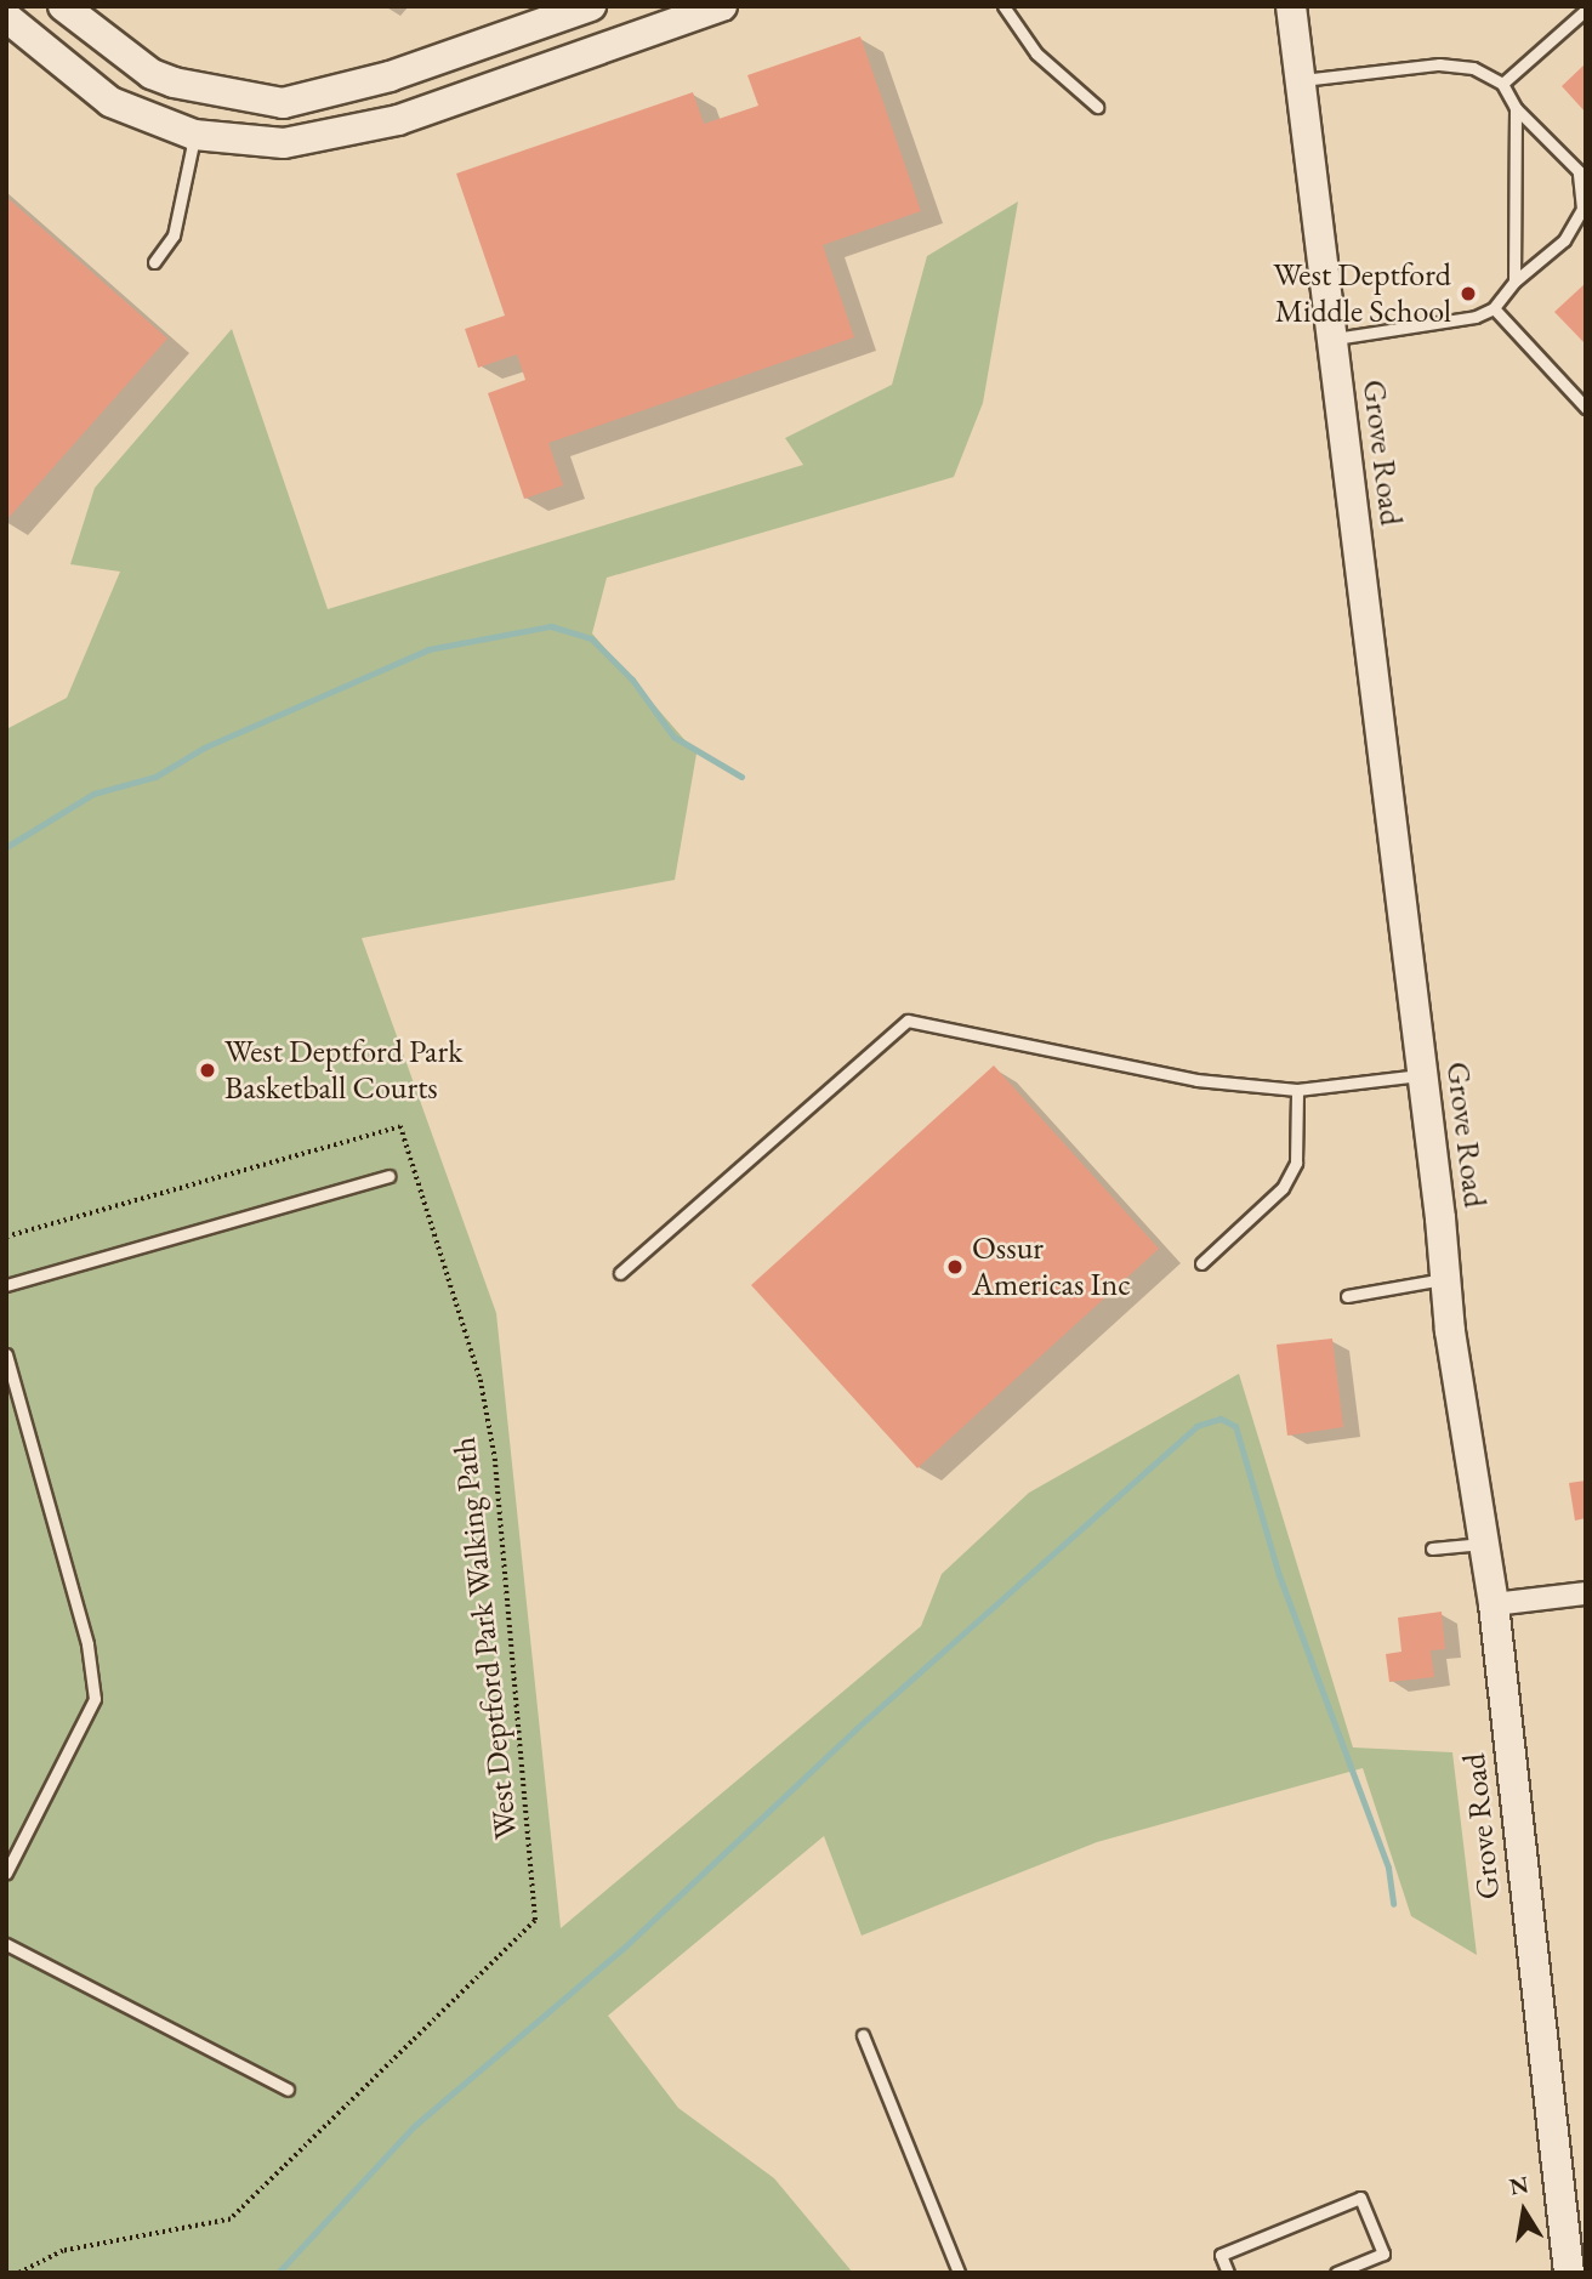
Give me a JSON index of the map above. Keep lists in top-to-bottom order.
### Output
{
  "streets": {
    "main road": ["Grove Road"],
    "path": ["West Deptford Park Walking Path"]
  },
  "places": ["West Deptford Middle School", "West Deptford Park Basketball Courts", "Ossur Americas Inc"],
  "north": "top"
}
